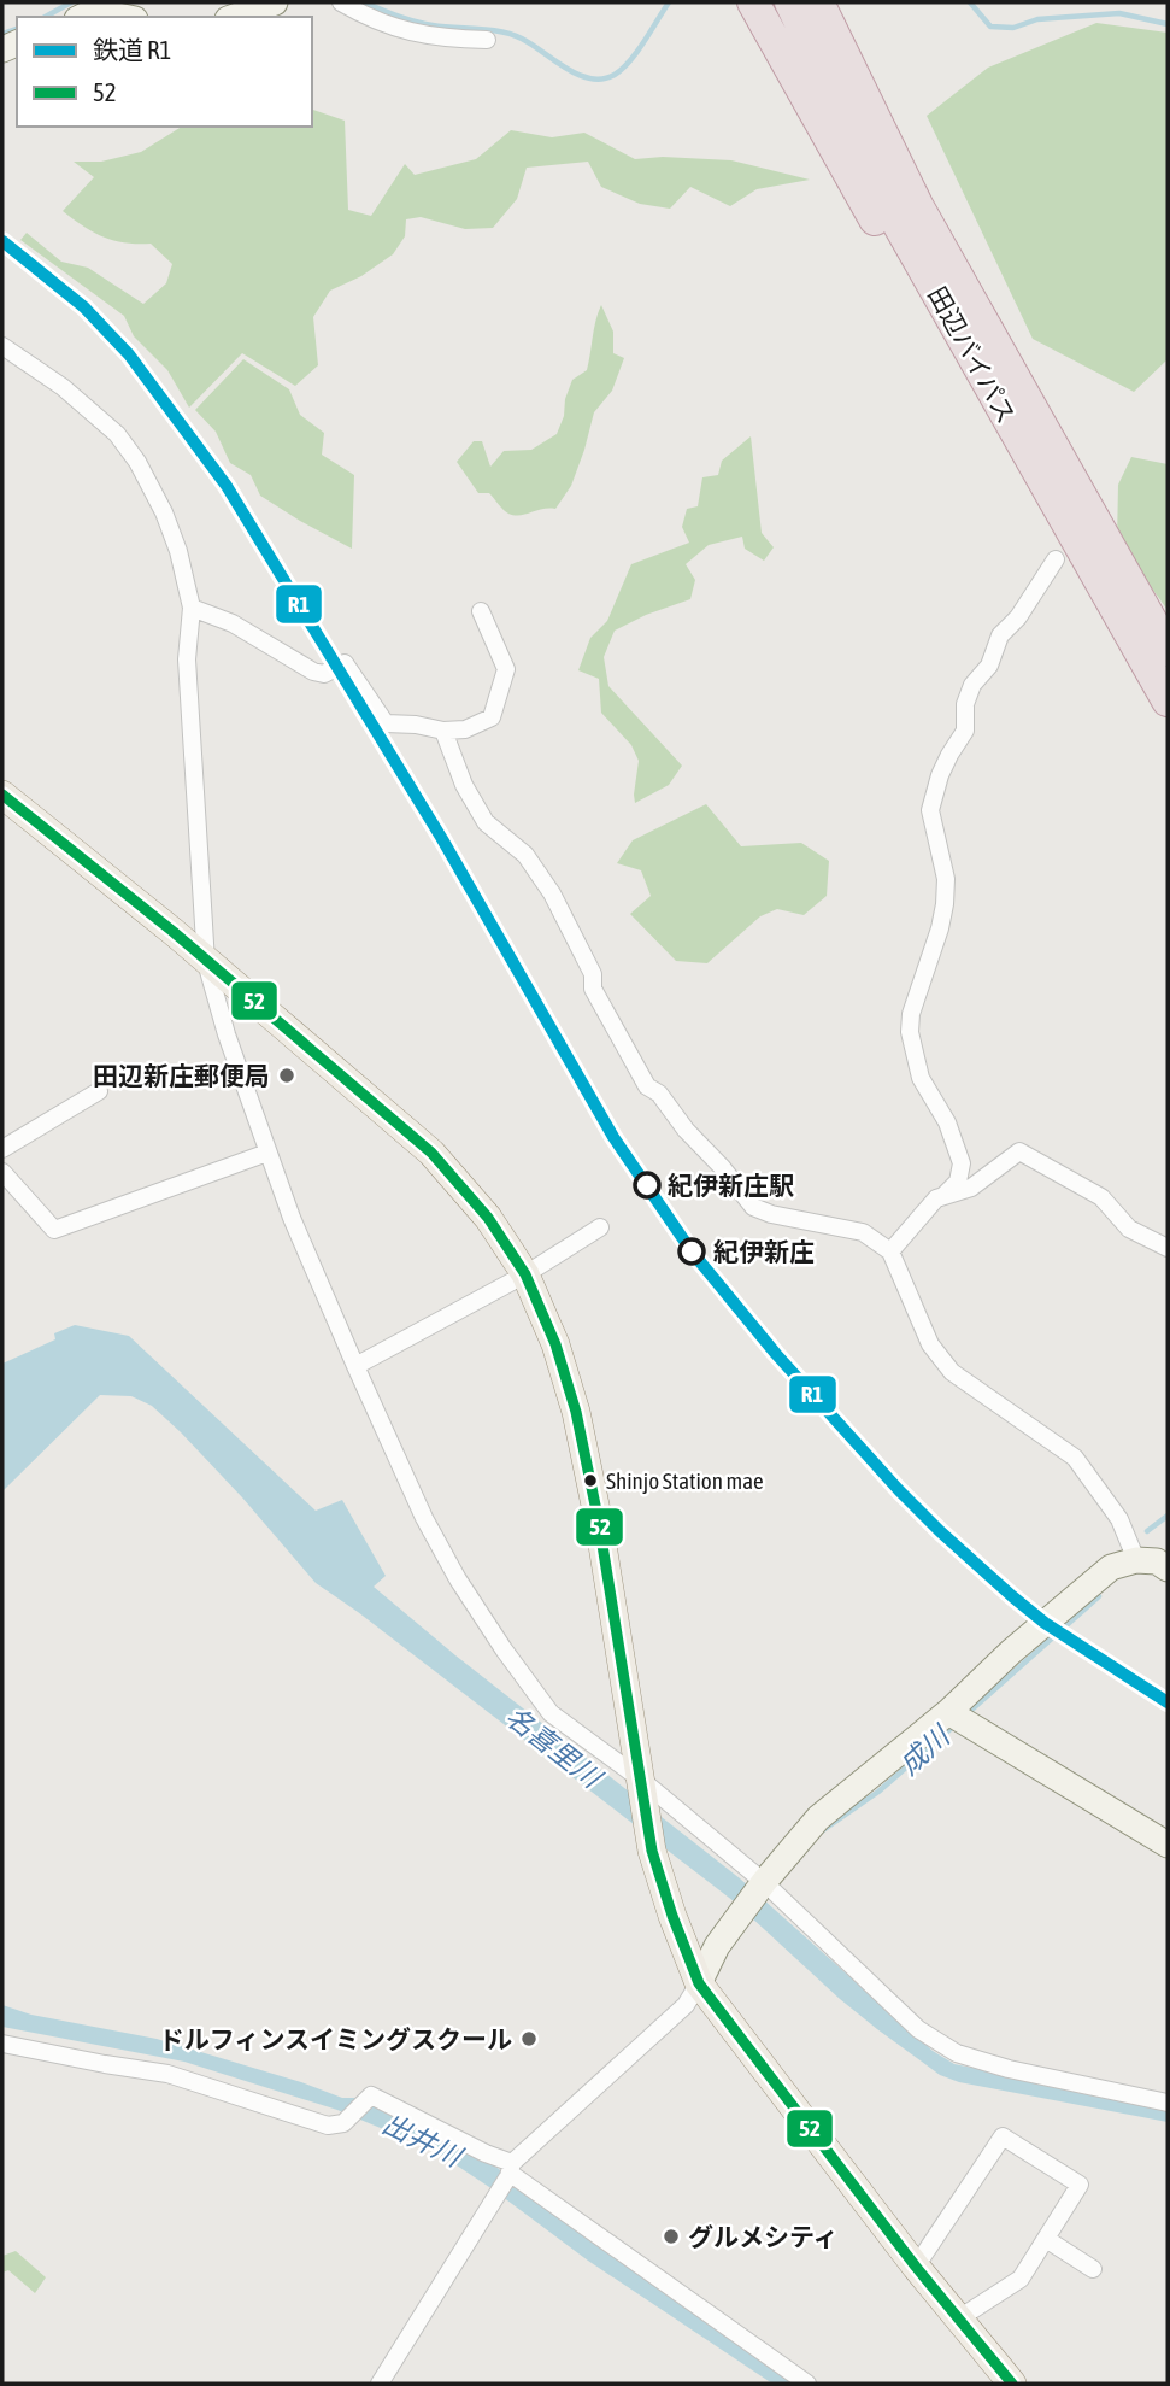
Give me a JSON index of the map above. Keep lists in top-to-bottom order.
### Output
{
  "streets": {
    "highway": ["田辺バイパス"]
  },
  "water": ["名喜里川", "成川", "出井川"],
  "places": [
    "田辺新庄郵便局",
    "紀伊新庄駅",
    "紀伊新庄",
    "Shinjo Station mae",
    "ドルフィンスイミングスクール",
    "グルメシティ"
  ],
  "lines": ["rail line R1", "transit line 52"],
  "legend": ["鉄道 R1", "52"]
}
